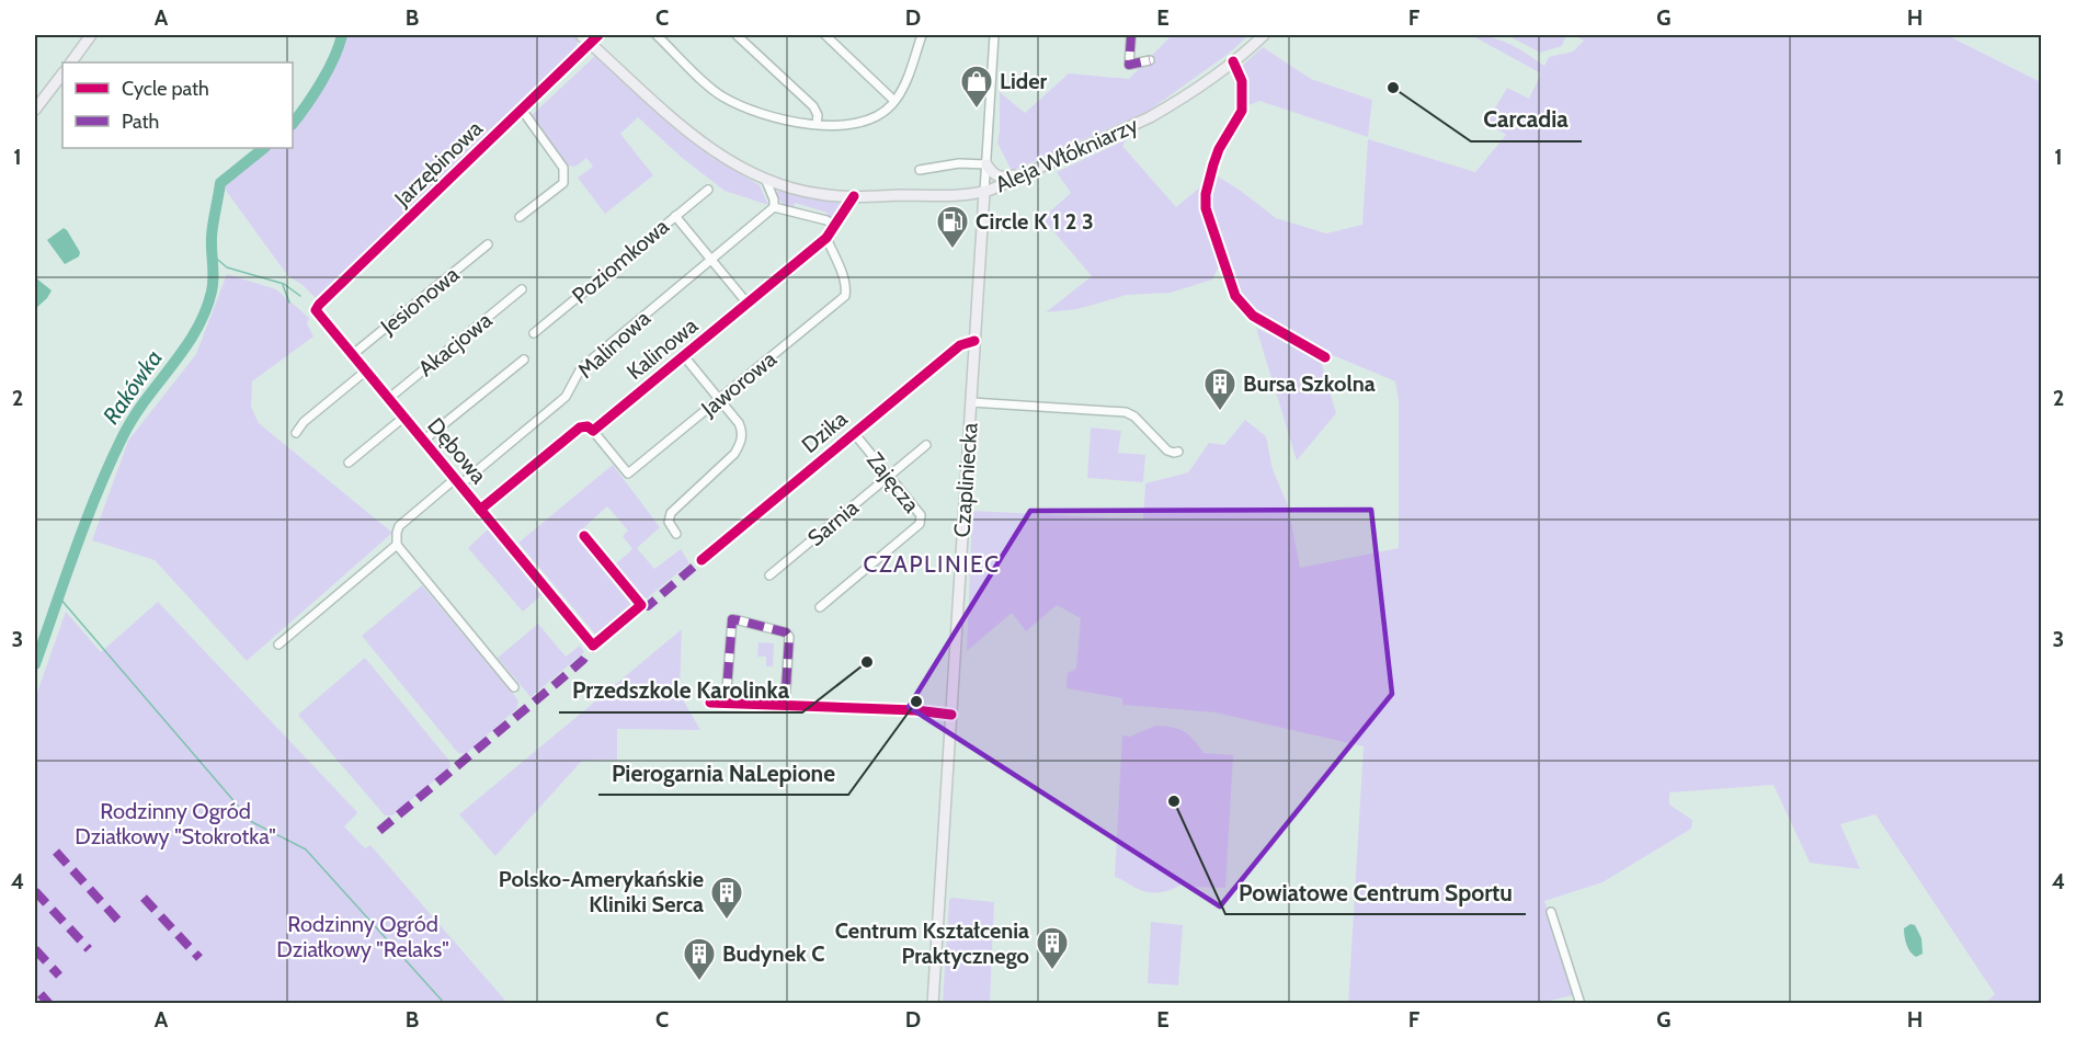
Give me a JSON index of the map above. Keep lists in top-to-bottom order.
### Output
{
  "streets": {
    "main road": ["Aleja Włókniarzy", "Czapliniecka"],
    "street": [
      "Jarzębinowa",
      "Poziomkowa",
      "Jesionowa",
      "Akacjowa",
      "Malinowa",
      "Kalinowa",
      "Jaworowa",
      "Dzika",
      "Dębowa",
      "Zajęcza",
      "Sarnia"
    ]
  },
  "crossings": [
    ["Aleja Włókniarzy", "Jarzębinowa"],
    ["Aleja Włókniarzy", "Kalinowa"],
    ["Aleja Włókniarzy", "Czapliniecka"],
    ["Jarzębinowa", "Dębowa"],
    ["Jesionowa", "Dębowa"],
    ["Akacjowa", "Dębowa"],
    ["Malinowa", "Dębowa"],
    ["Kalinowa", "Jaworowa"],
    ["Kalinowa", "Dębowa"],
    ["Dzika", "Czapliniecka"],
    ["Dzika", "Zajęcza"],
    ["Zajęcza", "Sarnia"]
  ],
  "districts": ["CZAPLINIEC"],
  "water": ["Rakówka"],
  "parks": ["Rodzinny Ogród Działkowy \"Stokrotka\"", "Rodzinny Ogród Działkowy \"Relaks\""],
  "places": {
    "other": [
      "Carcadia",
      "Przedszkole Karolinka",
      "Pierogarnia NaLepione",
      "Powiatowe Centrum Sportu"
    ],
    "shop": ["Lider"],
    "fuel station": ["Circle K 1 2 3"],
    "building": [
      "Bursa Szkolna",
      "Polsko-Amerykańskie Kliniki Serca",
      "Centrum Kształcenia Praktycznego",
      "Budynek C"
    ]
  },
  "legend": ["Cycle path", "Path"],
  "grid": {
    "columns": [
      "A",
      "B",
      "C",
      "D",
      "E",
      "F",
      "G",
      "H"
    ],
    "rows": [
      "1",
      "2",
      "3",
      "4"
    ]
  }
}
